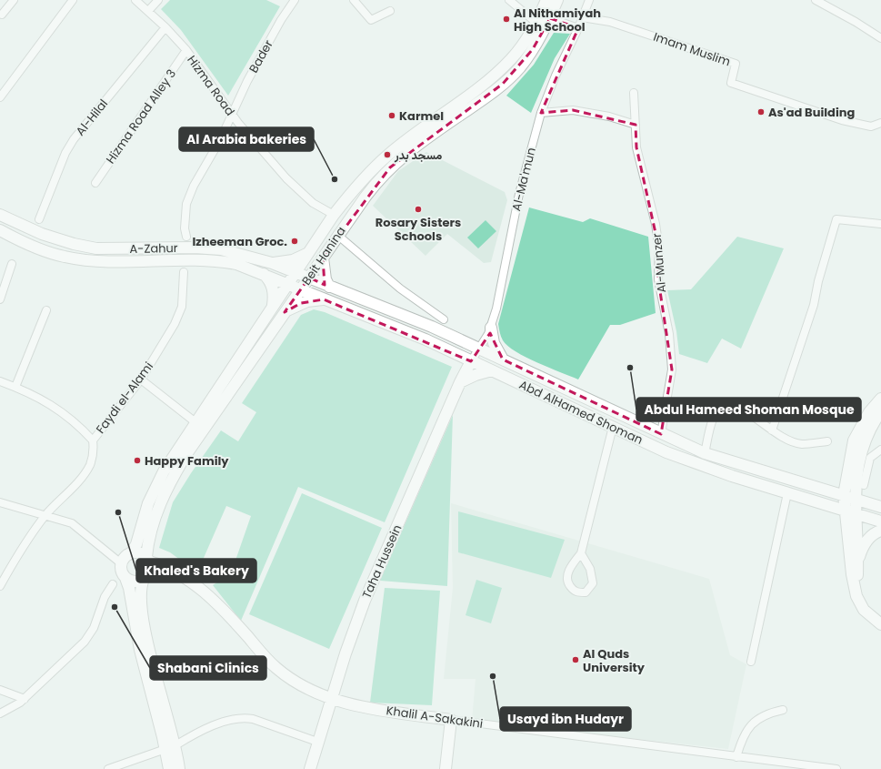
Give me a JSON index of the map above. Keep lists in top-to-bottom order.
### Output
{
  "streets": {
    "street": [
      "Imam Muslim",
      "Bader",
      "Hizma Road",
      "Hizma Road Alley 3",
      "Al-Hilal",
      "Al-Ma'mun",
      "A-Zahur",
      "Beit Hanina",
      "Al-Munzer",
      "Faydi el-Alami",
      "Abd AlHamed Shoman",
      "Taha Hussein",
      "Khalil A-Sakakini"
    ]
  },
  "crossings": [
    ["Imam Muslim", "Al-Ma'mun"],
    ["Bader", "Hizma Road"],
    ["Hizma Road", "Hizma Road Alley 3"],
    ["Hizma Road", "Al-Hilal"],
    ["Hizma Road", "Beit Hanina"],
    ["Al-Ma'mun", "Abd AlHamed Shoman"],
    ["Al-Ma'mun", "Taha Hussein"],
    ["A-Zahur", "Beit Hanina"],
    ["A-Zahur", "Abd AlHamed Shoman"],
    ["Beit Hanina", "Abd AlHamed Shoman"],
    ["Beit Hanina", "Khalil A-Sakakini"],
    ["Al-Munzer", "Abd AlHamed Shoman"],
    ["Abd AlHamed Shoman", "Taha Hussein"],
    ["Taha Hussein", "Khalil A-Sakakini"]
  ],
  "places": [
    "Al Nithamiyah High School",
    "As'ad Building",
    "Karmel",
    "مسجد بدر",
    "Al Arabia bakeries",
    "Rosary Sisters Schools",
    "Izheeman Groc.",
    "Abdul Hameed Shoman Mosque",
    "Happy Family",
    "Khaled's Bakery",
    "Shabani Clinics",
    "Al Quds University",
    "Usayd ibn Hudayr"
  ]
}
